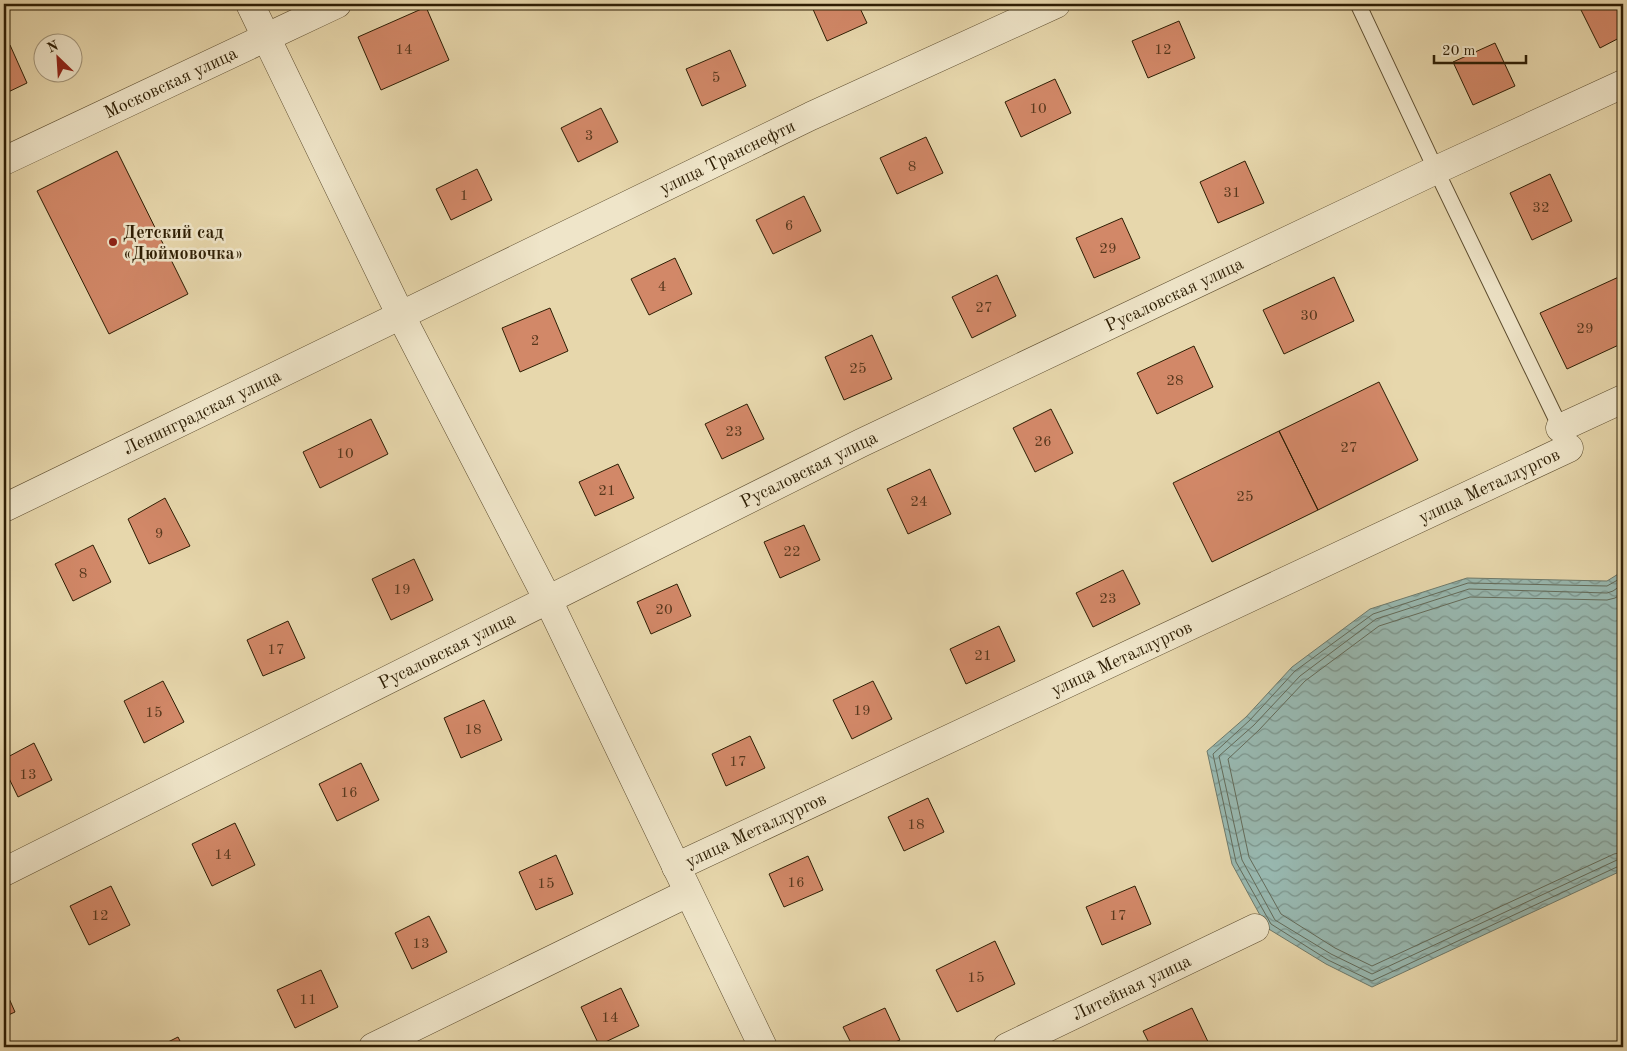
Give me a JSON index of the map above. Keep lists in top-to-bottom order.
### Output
{
  "streets": {
    "street": [
      "Московская улица",
      "улица Транснефти",
      "Русаловская улица",
      "Ленинградская улица",
      "улица Металлургов",
      "Литейная улица"
    ]
  },
  "crossings": [
    ["улица Транснефти", "Ленинградская улица"]
  ],
  "places": ["Детский сад «Дюймовочка»"],
  "house_numbers": [
    "14",
    "12",
    "5",
    "10",
    "3",
    "8",
    "31",
    "1",
    "32",
    "6",
    "29",
    "4",
    "27",
    "30",
    "29",
    "2",
    "25",
    "28",
    "23",
    "26",
    "27",
    "10",
    "21",
    "25",
    "24",
    "9",
    "22",
    "8",
    "19",
    "23",
    "20",
    "17",
    "21",
    "19",
    "15",
    "18",
    "17",
    "13",
    "16",
    "18",
    "14",
    "16",
    "15",
    "12",
    "17",
    "13",
    "15",
    "11",
    "14"
  ],
  "scale_bar": "20 m",
  "north": "top left"
}
